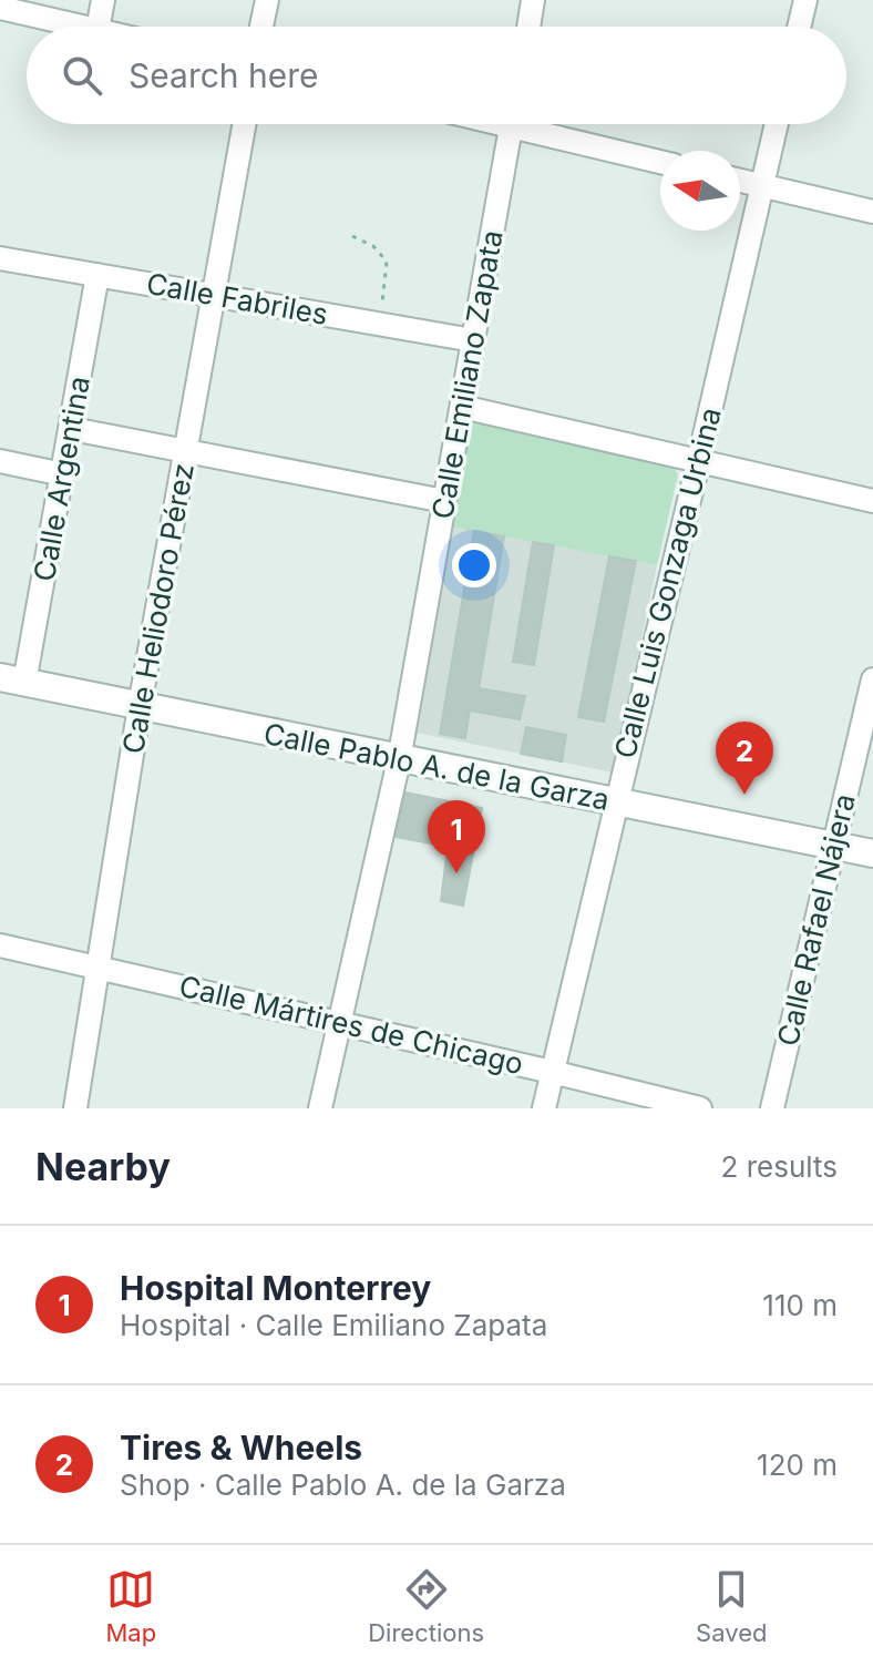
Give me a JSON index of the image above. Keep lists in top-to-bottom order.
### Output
{
  "streets": {
    "street": [
      "Calle Fabriles",
      "Calle Emiliano Zapata",
      "Calle Argentina",
      "Calle Luis Gonzaga Urbina",
      "Calle Heliodoro Pérez",
      "Calle Pablo A. de la Garza",
      "Calle Rafael Nájera",
      "Calle Mártires de Chicago"
    ]
  },
  "crossings": [
    ["Calle Fabriles", "Calle Emiliano Zapata"],
    ["Calle Fabriles", "Calle Argentina"],
    ["Calle Fabriles", "Calle Heliodoro Pérez"],
    ["Calle Emiliano Zapata", "Calle Pablo A. de la Garza"],
    ["Calle Emiliano Zapata", "Calle Mártires de Chicago"],
    ["Calle Argentina", "Calle Pablo A. de la Garza"],
    ["Calle Luis Gonzaga Urbina", "Calle Pablo A. de la Garza"],
    ["Calle Luis Gonzaga Urbina", "Calle Mártires de Chicago"],
    ["Calle Heliodoro Pérez", "Calle Pablo A. de la Garza"],
    ["Calle Heliodoro Pérez", "Calle Mártires de Chicago"],
    ["Calle Pablo A. de la Garza", "Calle Rafael Nájera"]
  ],
  "north": "left",
  "page": {
    "search": "Search here",
    "pins": ["2", "1"],
    "heading": ["Nearby", "2 results"],
    "list": [
      {
        "mark": "1",
        "name": "Hospital Monterrey",
        "note": "Hospital · Calle Emiliano Zapata",
        "value": "110 m"
      },
      {
        "mark": "2",
        "name": "Tires & Wheels",
        "note": "Shop · Calle Pablo A. de la Garza",
        "value": "120 m"
      }
    ],
    "nav": ["Map", "Directions", "Saved"]
  }
}
